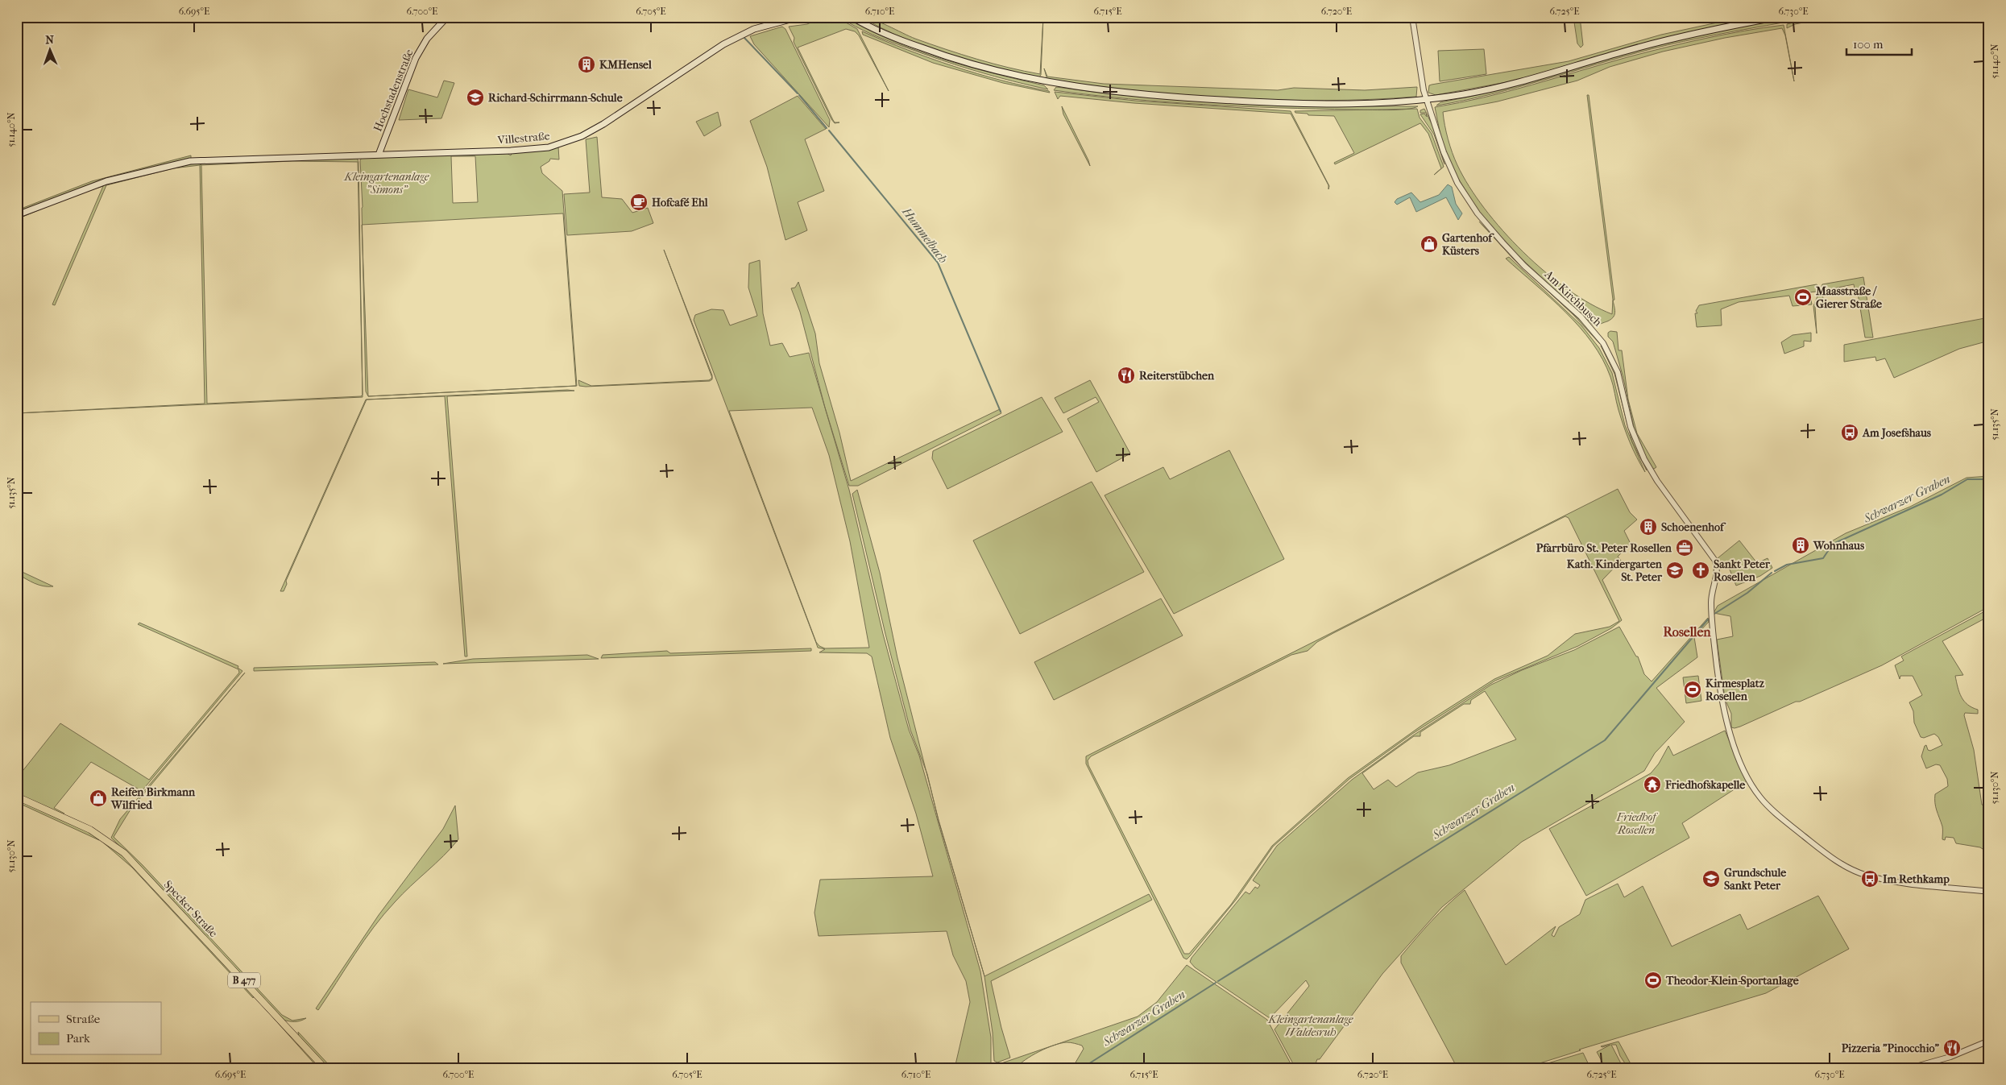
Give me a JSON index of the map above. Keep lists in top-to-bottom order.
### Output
{
  "streets": {
    "main road": [
      "Hochstadenstraße",
      "Villestraße",
      "Specker Straße",
      "B 477"
    ],
    "street": ["Am Kirchbusch"]
  },
  "crossings": [
    ["Hochstadenstraße", "Villestraße"]
  ],
  "districts": ["Rosellen"],
  "water": ["Hummelbach", "Schwarzer Graben"],
  "parks": ["Kleingartenanlage \"Simons\"", "Friedhof Rosellen", "Kleingartenanlage Waldesruh"],
  "places": {
    "building": ["KMHensel", "Schoenenhof", "Wohnhaus"],
    "school or university": ["Richard-Schirrmann-Schule", "Kath. Kindergarten St. Peter", "Grundschule Sankt Peter"],
    "cafe": ["Hofcafé Ehl"],
    "shop": ["Gartenhof Küsters", "Reifen Birkmann Wilfried"],
    "sports": ["Maasstraße / Gierer Straße", "Kirmesplatz Rosellen", "Theodor-Klein-Sportanlage"],
    "restaurant": ["Reiterstübchen", "Pizzeria \"Pinocchio\""],
    "bus stop": ["Am Josefshaus", "Im Rethkamp"],
    "office": ["Pfarrbüro St. Peter Rosellen"],
    "church": ["Sankt Peter Rosellen"],
    "temple": ["Friedhofskapelle"]
  },
  "legend": ["Straße", "Park"],
  "scale_bar": "100 m",
  "north": "top",
  "coordinates": [
    "6.695°E",
    "6.700°E",
    "6.705°E",
    "6.710°E",
    "6.715°E",
    "6.720°E",
    "6.725°E",
    "6.730°E",
    "51.140°N",
    "51.135°N",
    "51.130°N"
  ]
}
